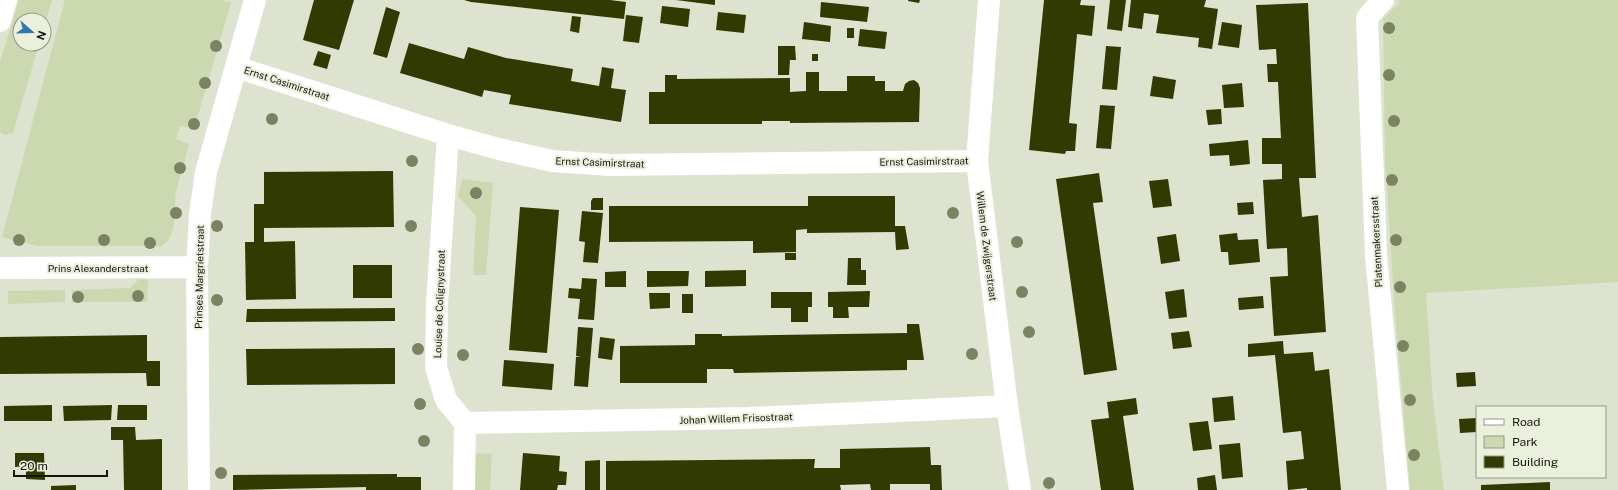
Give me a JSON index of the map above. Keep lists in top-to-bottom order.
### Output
{
  "streets": {
    "street": [
      "Ernst Casimirstraat",
      "Platenmakersstraat",
      "Willem de Zwijgerstraat",
      "Prins Alexanderstraat",
      "Prinses Margrietstraat",
      "Louise de Colignystraat",
      "Johan Willem Frisostraat"
    ]
  },
  "crossings": [
    ["Ernst Casimirstraat", "Willem de Zwijgerstraat"],
    ["Ernst Casimirstraat", "Prinses Margrietstraat"],
    ["Ernst Casimirstraat", "Louise de Colignystraat"],
    ["Willem de Zwijgerstraat", "Johan Willem Frisostraat"],
    ["Prins Alexanderstraat", "Prinses Margrietstraat"],
    ["Louise de Colignystraat", "Johan Willem Frisostraat"]
  ],
  "legend": ["Road", "Park", "Building"],
  "scale_bar": "20 m",
  "north": "right"
}
